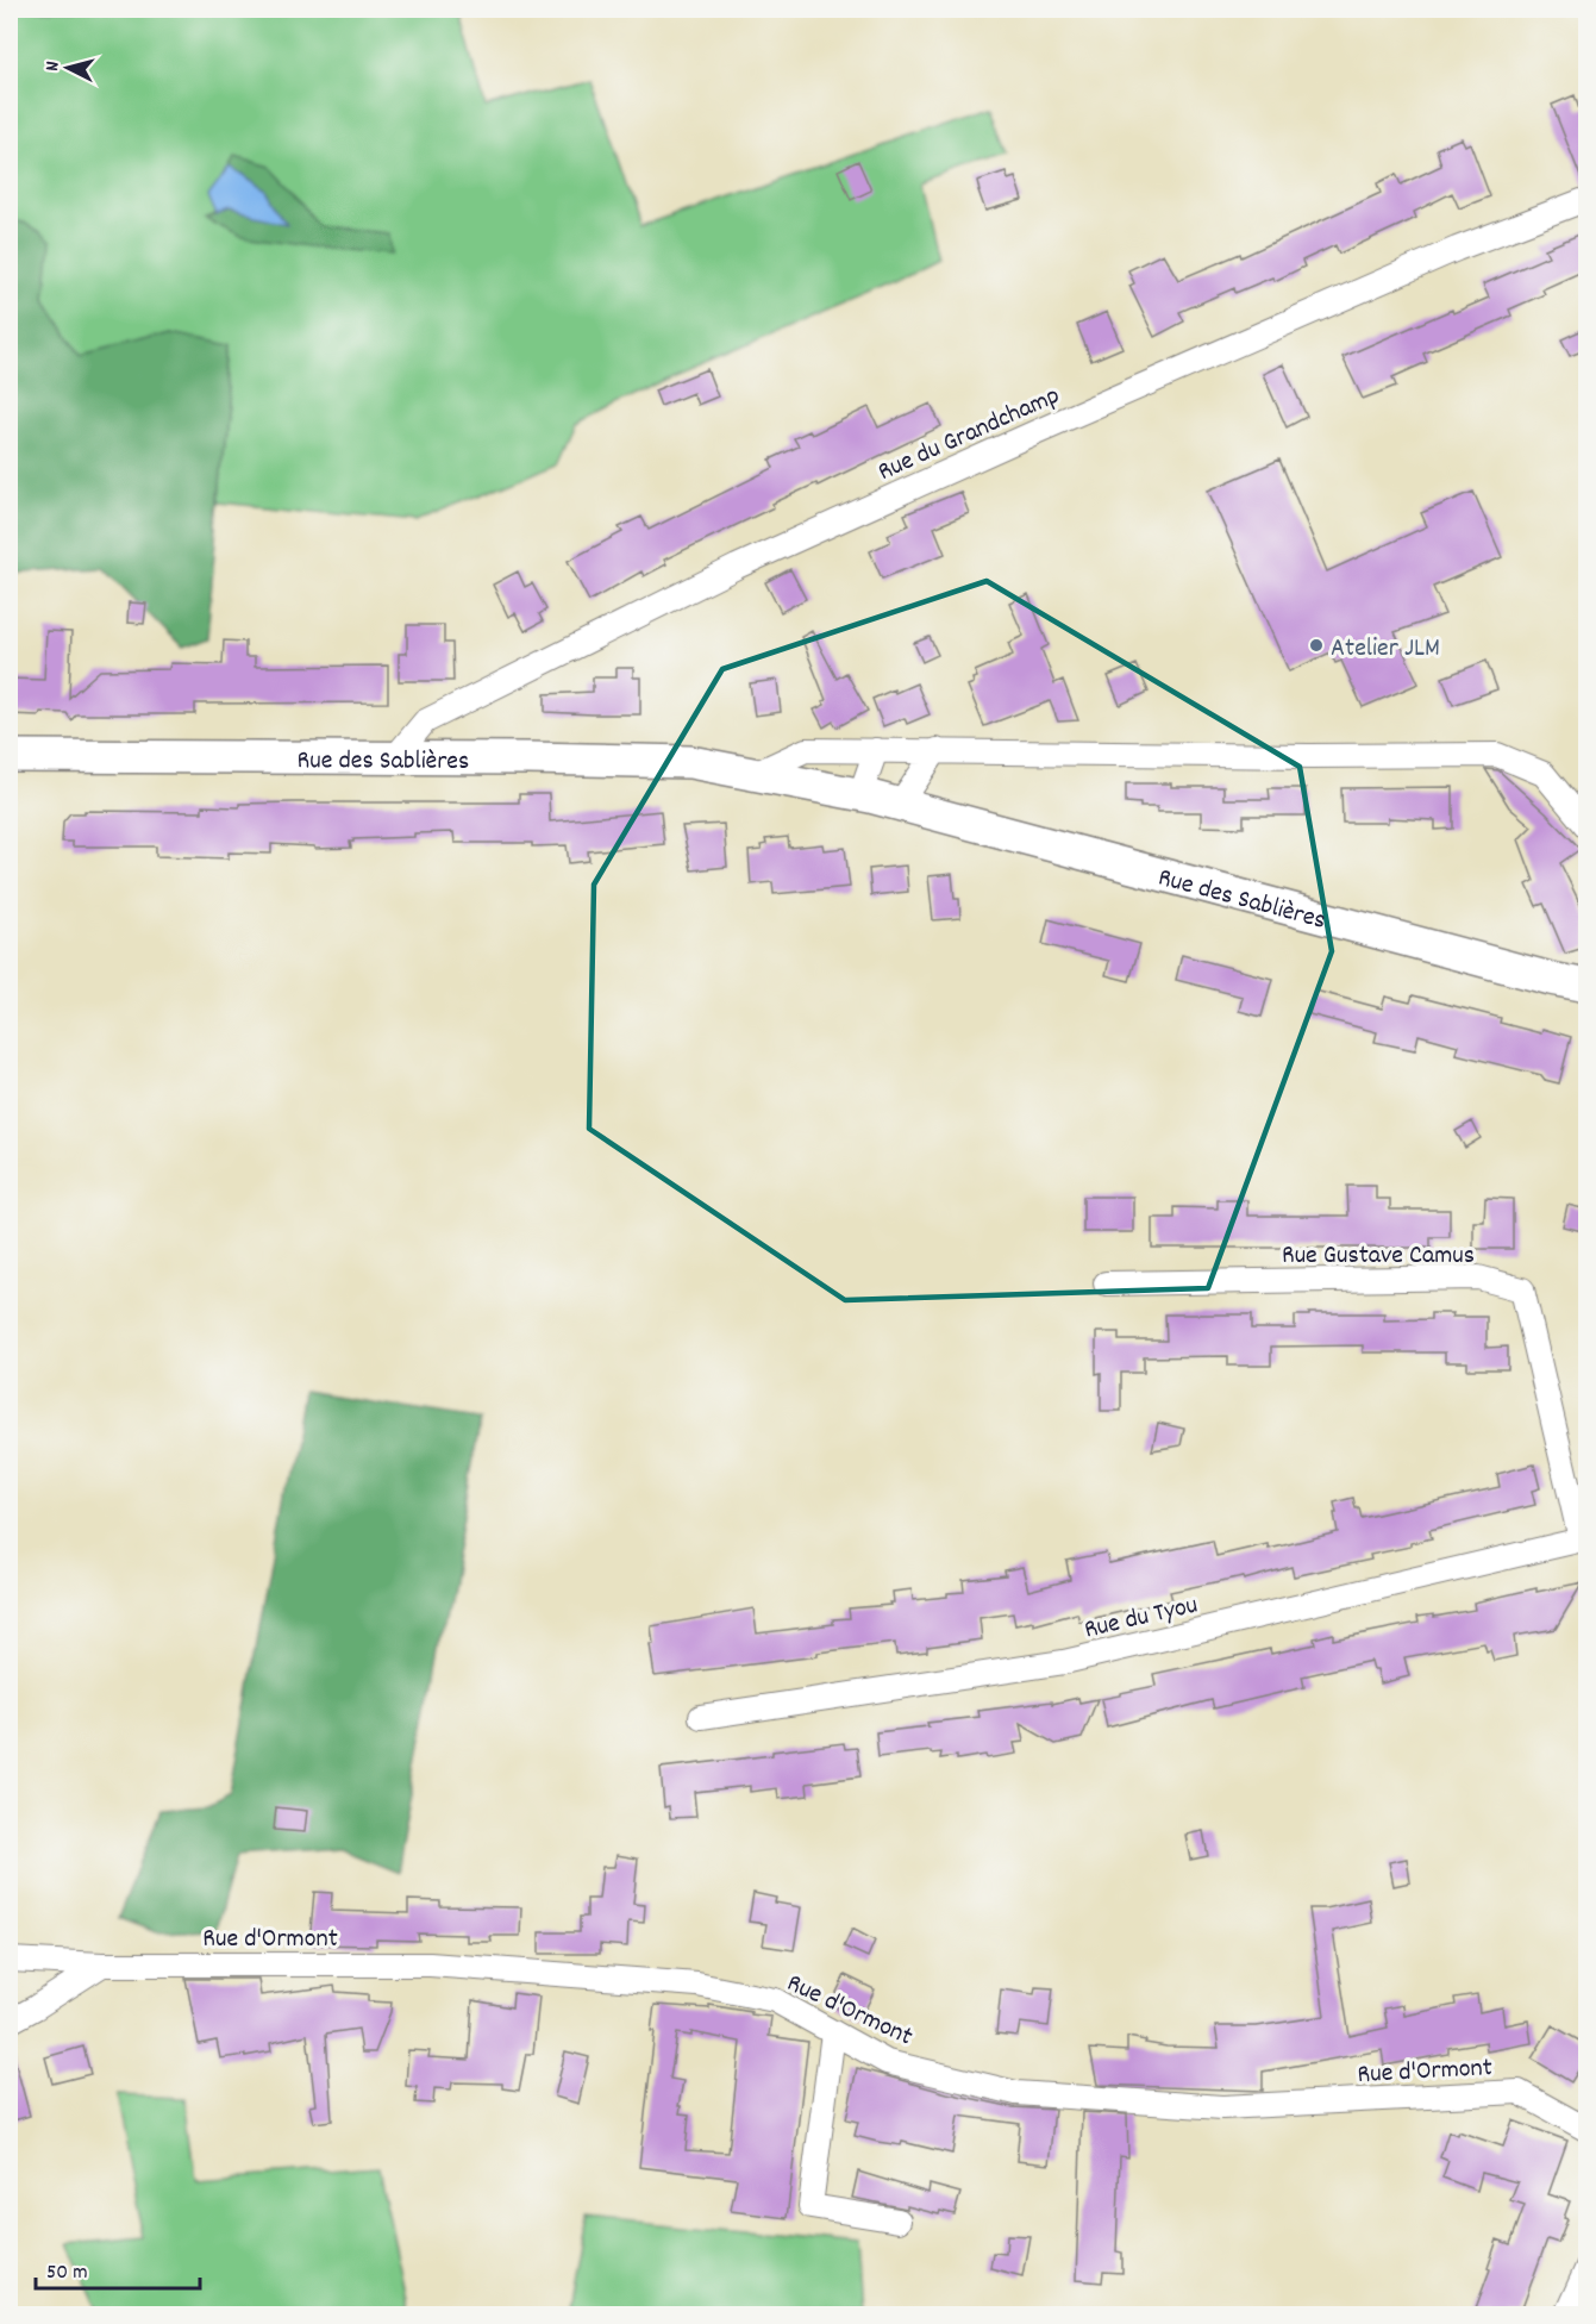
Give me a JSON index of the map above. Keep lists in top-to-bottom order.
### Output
{
  "streets": {
    "main road": ["Rue des Sablières"],
    "street": [
      "Rue du Grandchamp",
      "Rue Gustave Camus",
      "Rue du Tyou",
      "Rue d'Ormont"
    ]
  },
  "crossings": [
    ["Rue du Grandchamp", "Rue des Sablières"],
    ["Rue Gustave Camus", "Rue du Tyou"]
  ],
  "places": ["Atelier JLM"],
  "scale_bar": "50 m",
  "north": "left"
}
